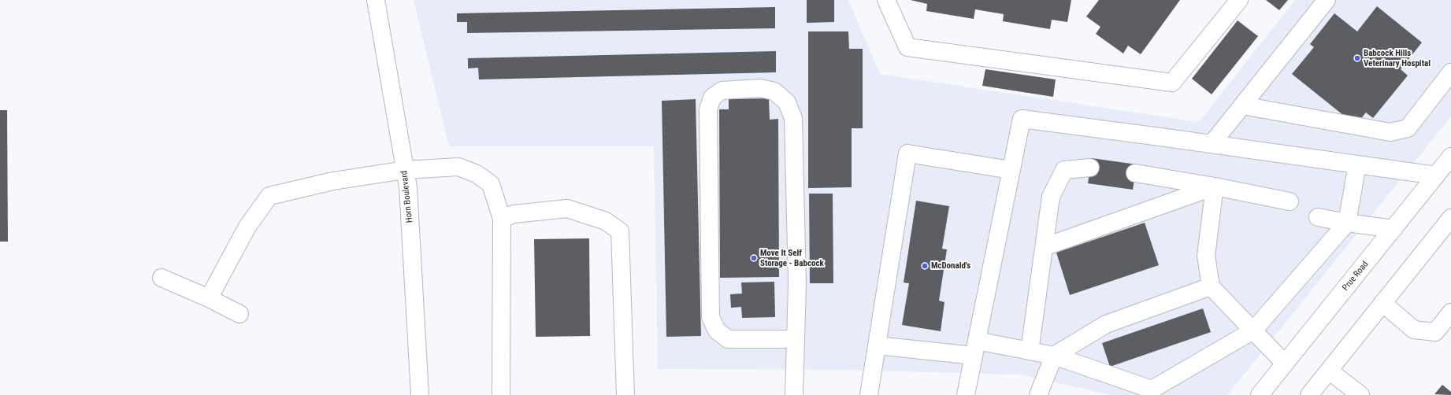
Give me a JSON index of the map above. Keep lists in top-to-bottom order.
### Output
{
  "streets": {
    "main road": ["Horn Boulevard", "Prue Road"]
  },
  "places": ["Babcock Hills Veterinary Hospital", "Move It Self Storage - Babcock", "McDonald's"]
}
